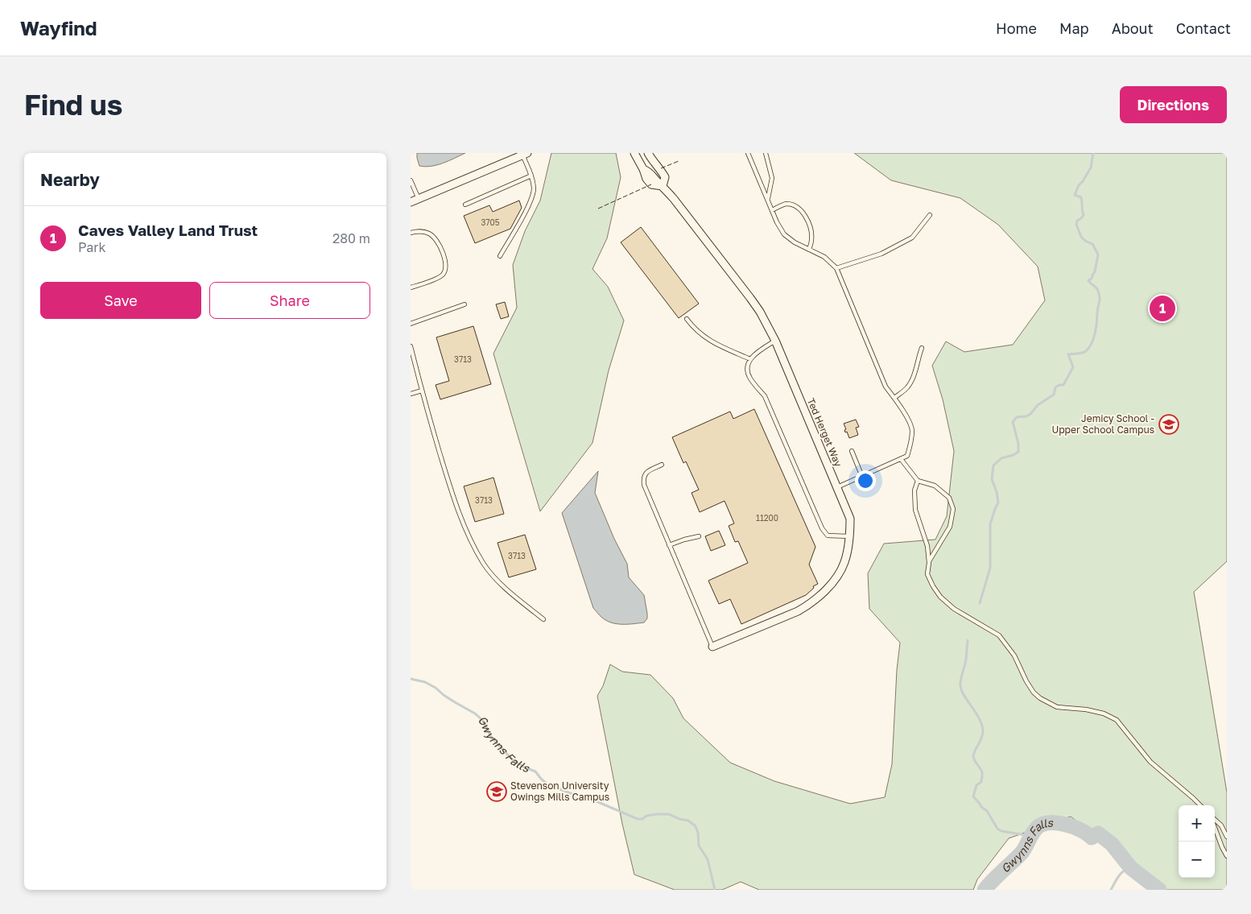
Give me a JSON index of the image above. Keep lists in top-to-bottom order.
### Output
{
  "streets": {
    "street": ["Ted Herget Way"]
  },
  "water": ["Gwynns Falls"],
  "places": {
    "school or university": ["Jemicy School - Upper School Campus", "Stevenson University Owings Mills Campus"]
  },
  "house_numbers": [
    "3705",
    "3713",
    "3713",
    "11200",
    "3713"
  ],
  "page": {
    "header": "Wayfind",
    "nav": [
      "Home",
      "Map",
      "About",
      "Contact"
    ],
    "buttons": [
      "Directions",
      ["Save", "Share"]
    ],
    "title": "Find us",
    "heading": "Nearby",
    "list": [
      {
        "mark": "1",
        "name": "Caves Valley Land Trust",
        "note": "Park",
        "value": "280 m"
      }
    ],
    "pins": "1",
    "map_buttons": ["+", "−"]
  }
}
